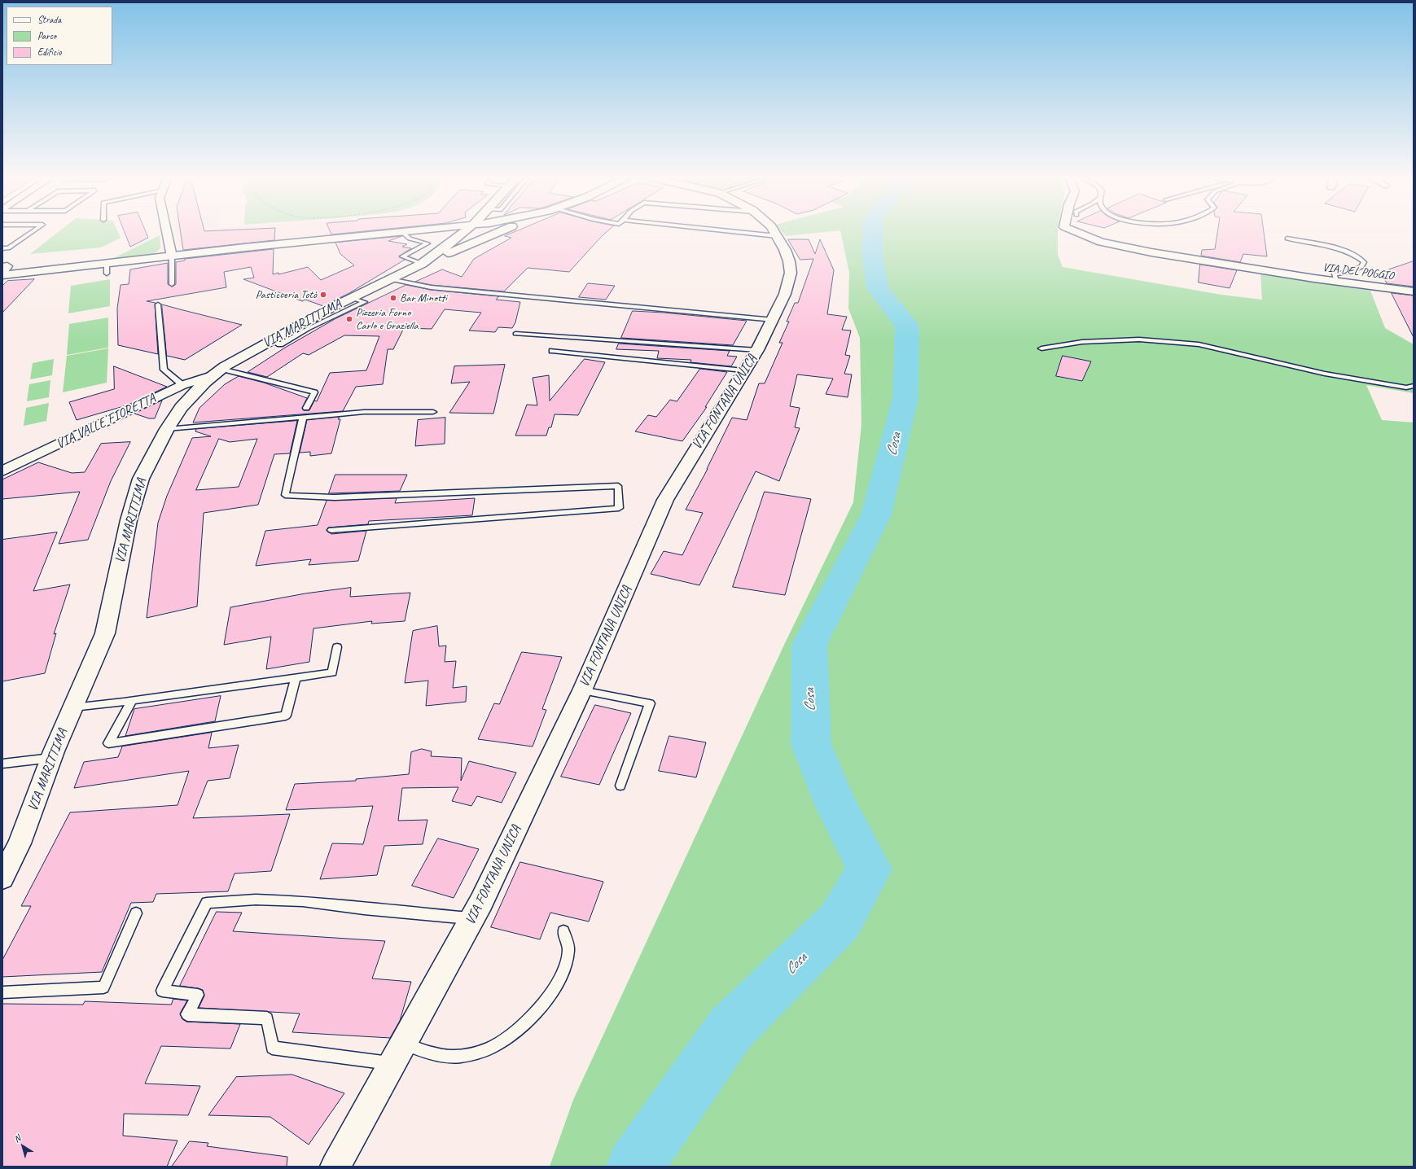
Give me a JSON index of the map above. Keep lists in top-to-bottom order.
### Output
{
  "streets": {
    "main road": ["VIA MARITTIMA", "VIA FONTANA UNICA"],
    "street": ["VIA DEL POGGIO", "VIA VALLE FIORETTA"]
  },
  "crossings": [
    ["VIA MARITTIMA", "VIA VALLE FIORETTA"]
  ],
  "water": ["Cosa"],
  "places": ["Pasticceria Totò", "Bar Minotti", "Pizzeria Forno Carlo e Graziella"],
  "legend": ["Strada", "Parco", "Edificio"],
  "north": "top left"
}
